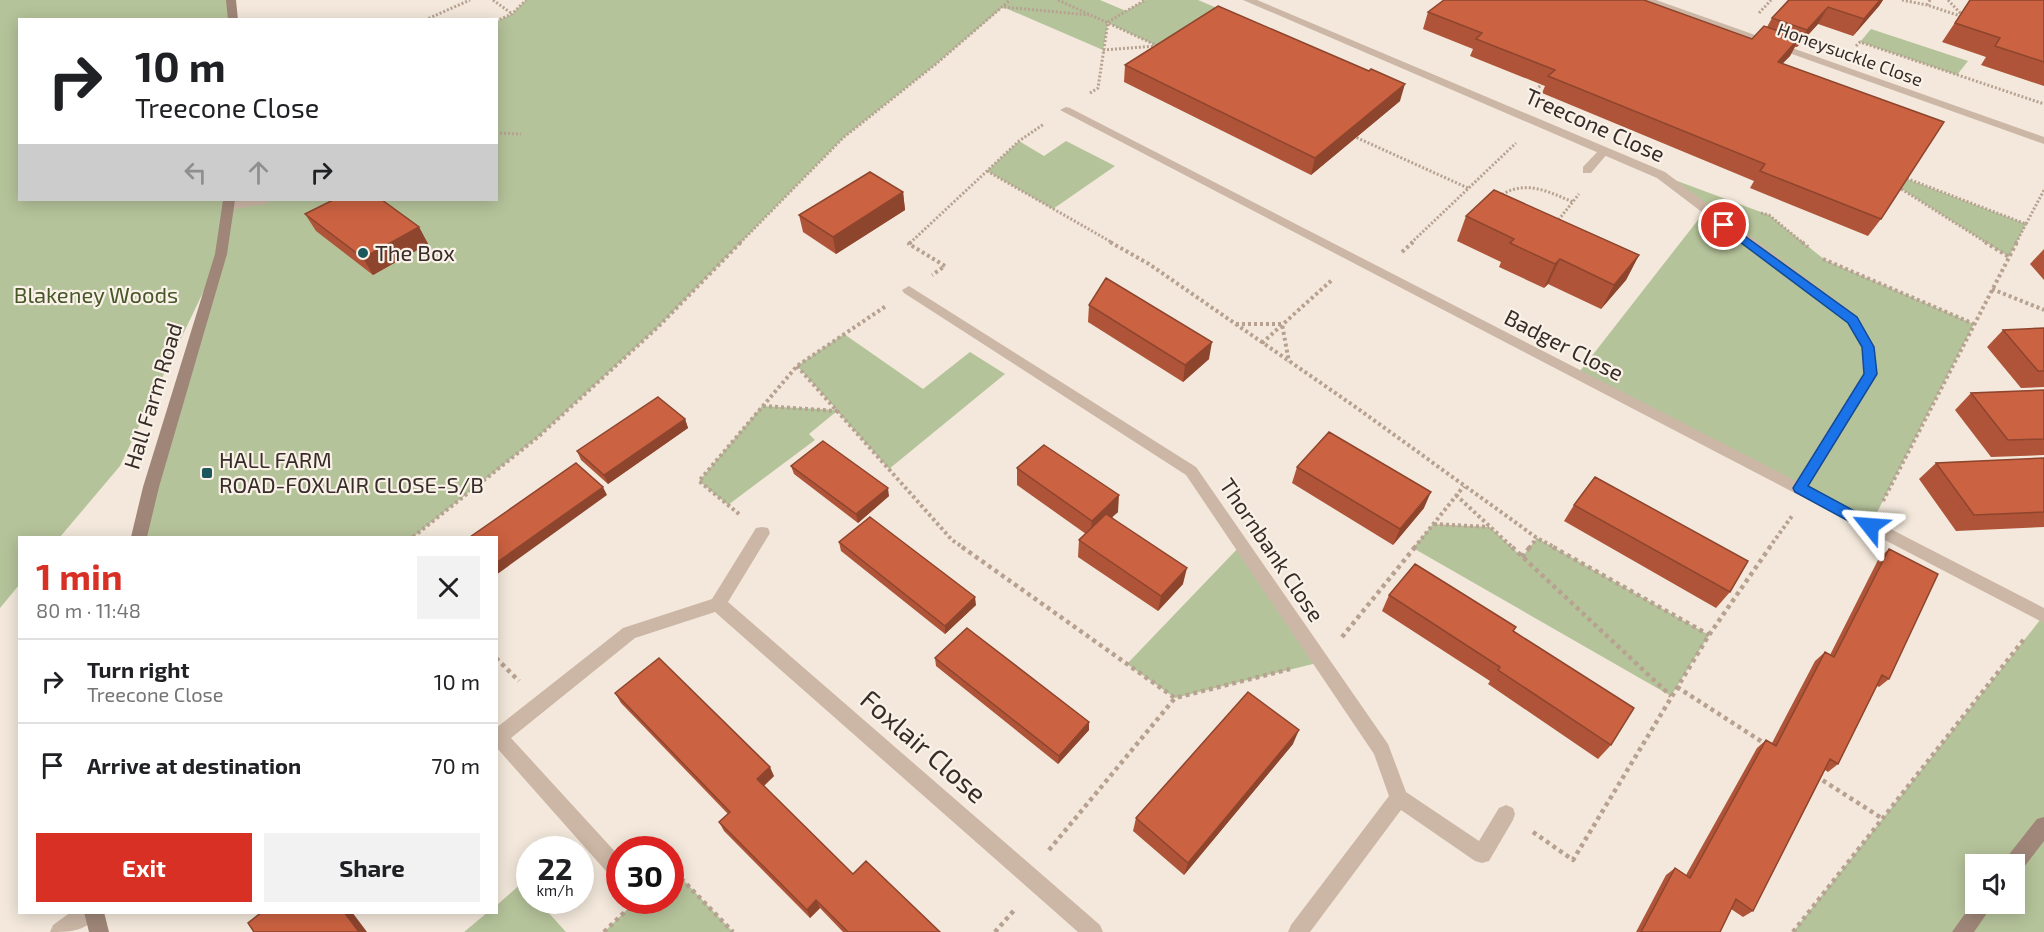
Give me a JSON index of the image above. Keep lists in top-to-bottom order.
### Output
{
  "streets": {
    "street": [
      "Honeysuckle Close",
      "Treecone Close",
      "Badger Close",
      "Hall Farm Road",
      "Thornbank Close",
      "Foxlair Close"
    ]
  },
  "crossings": [
    ["Treecone Close", "Badger Close"]
  ],
  "parks": ["Blakeney Woods"],
  "places": {
    "other": ["The Box"],
    "transit": ["HALL FARM ROAD-FOXLAIR CLOSE-S/B"]
  },
  "page": {
    "turn": ["10 m", "Treecone Close"],
    "heading": ["1 min", "80 m · 11:48"],
    "list": [
      {
        "name": "Turn right",
        "note": "Treecone Close",
        "value": "10 m"
      },
      {
        "name": "Arrive at destination",
        "value": "70 m"
      }
    ],
    "buttons": ["Exit", "Share"],
    "speed": "22 km/h",
    "limit": "30"
  }
}
